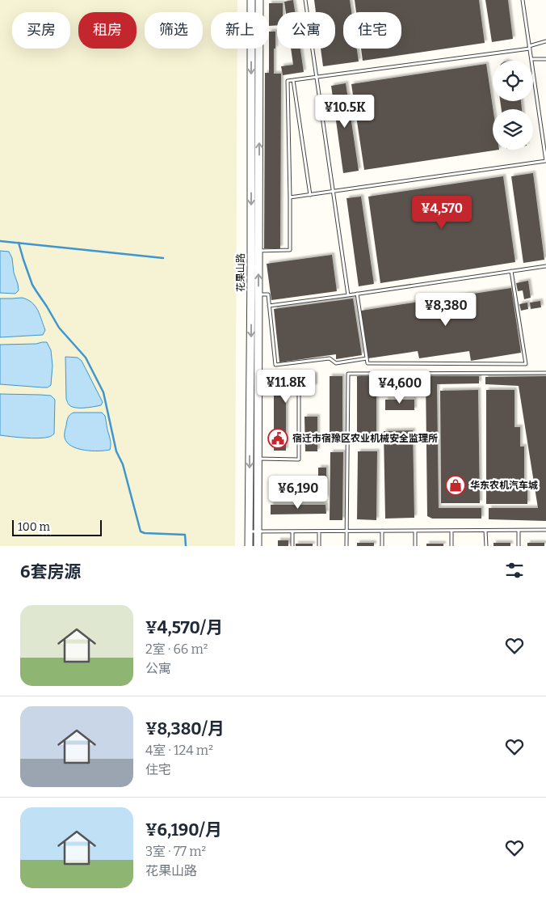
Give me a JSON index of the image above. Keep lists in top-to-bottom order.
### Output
{
  "streets": {
    "street": ["花果山路"]
  },
  "places": {
    "public building": ["宿迁市宿豫区农业机械安全监理所"],
    "shop": ["华东农机汽车城"]
  },
  "scale_bar": "100 m",
  "page": {
    "chip": [
      "买房",
      "租房",
      "筛选",
      "新上",
      "公寓",
      "住宅"
    ],
    "price": [
      "¥10.5K",
      "¥4,570",
      "¥8,380",
      "¥11.8K",
      "¥4,600",
      "¥6,190"
    ],
    "scale": "100 m",
    "heading": "6套房源",
    "list": [
      {
        "name": "¥4,570/月",
        "note": "2室 · 66 m² · 公寓"
      },
      {
        "name": "¥8,380/月",
        "note": "4室 · 124 m² · 住宅"
      },
      {
        "name": "¥6,190/月",
        "note": "3室 · 77 m² · 花果山路"
      }
    ]
  }
}
